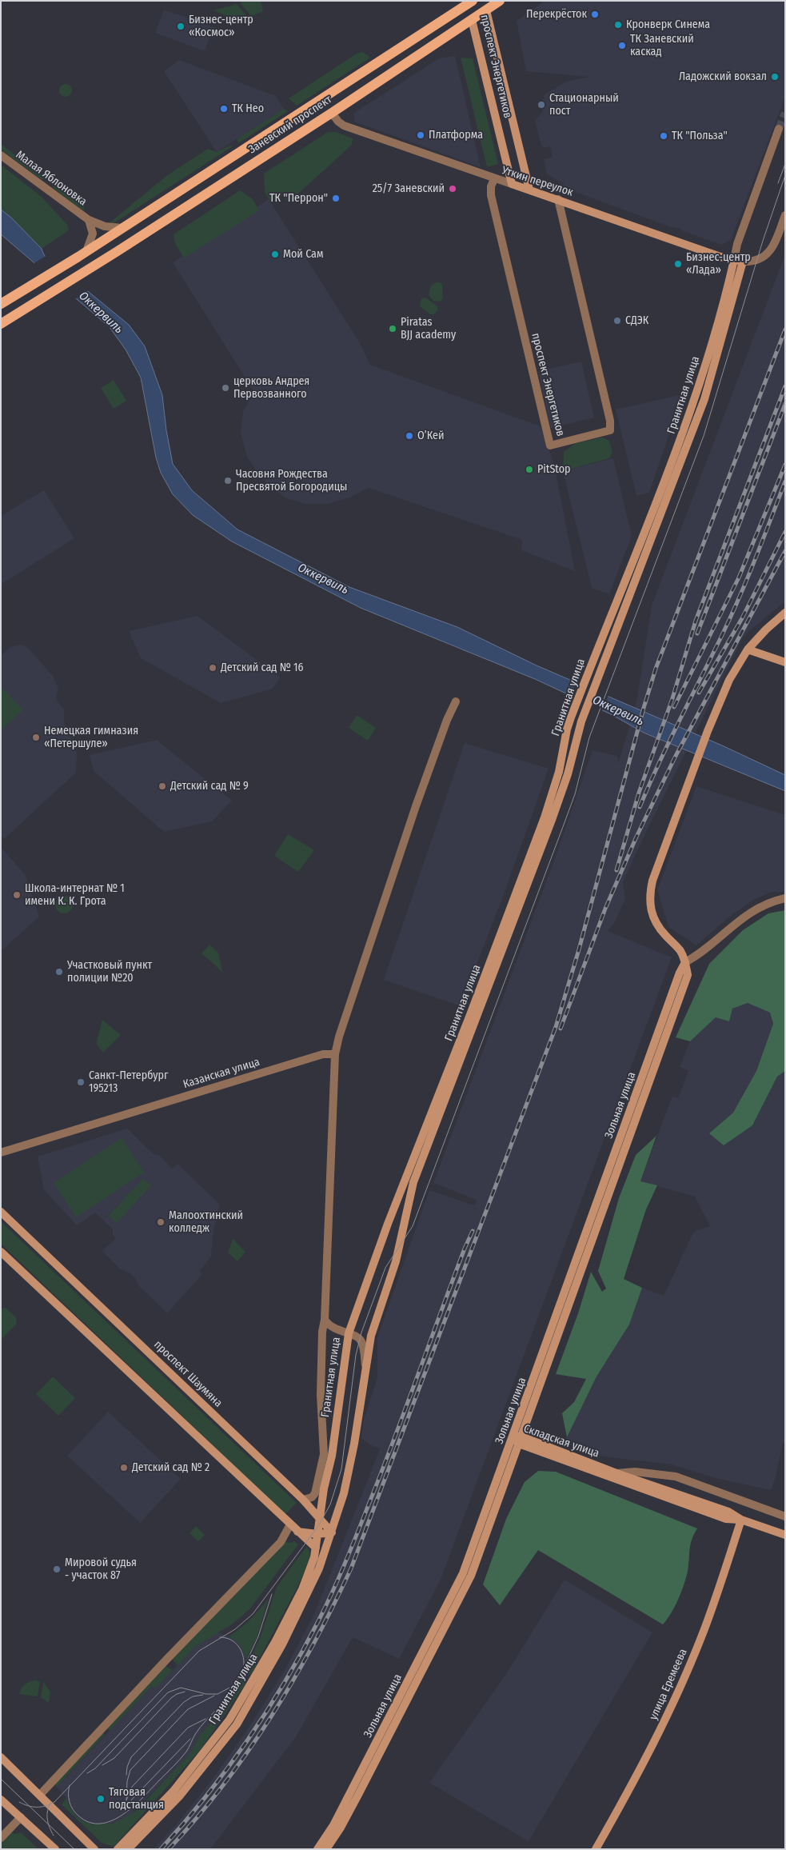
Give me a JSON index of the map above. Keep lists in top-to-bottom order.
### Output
{
  "streets": {
    "main road": ["проспект Энергетиков", "Заневский проспект"],
    "street": [
      "Малая Яблоновка",
      "Уткин переулок",
      "Гранитная улица",
      "Казанская улица",
      "Зольная улица",
      "проспект Шаумяна",
      "Складская улица",
      "улица Еремеева"
    ]
  },
  "crossings": [
    ["проспект Энергетиков", "Заневский проспект"],
    ["проспект Энергетиков", "Уткин переулок"],
    ["Заневский проспект", "Малая Яблоновка"],
    ["Заневский проспект", "Уткин переулок"],
    ["Уткин переулок", "Гранитная улица"],
    ["Гранитная улица", "Казанская улица"],
    ["Гранитная улица", "проспект Шаумяна"],
    ["Зольная улица", "Складская улица"],
    ["Складская улица", "улица Еремеева"]
  ],
  "water": ["Оккервиль"],
  "places": [
    "Перекрёсток",
    "Кронверк Синема",
    "Бизнес-центр «Космос»",
    "ТК Заневский каскад",
    "Ладожский вокзал",
    "Стационарный пост",
    "ТК Нео",
    "Платформа",
    "ТК \"Польза\"",
    "25/7 Заневский",
    "ТК \"Перрон\"",
    "Мой Сам",
    "Бизнес-центр «Лада»",
    "СДЭК",
    "Piratas BJJ academy",
    "церковь Андрея Первозванного",
    "О’Кей",
    "PitStop",
    "Часовня Рождества Пресвятой Богородицы",
    "Детский сад № 16",
    "Немецкая гимназия «Петершуле»",
    "Детский сад № 9",
    "Школа-интернат № 1 имени К. К. Грота",
    "Участковый пункт полиции №20",
    "Санкт-Петербург 195213",
    "Малоохтинский колледж",
    "Детский сад № 2",
    "Мировой судья - участок 87",
    "Тяговая подстанция"
  ]
}
